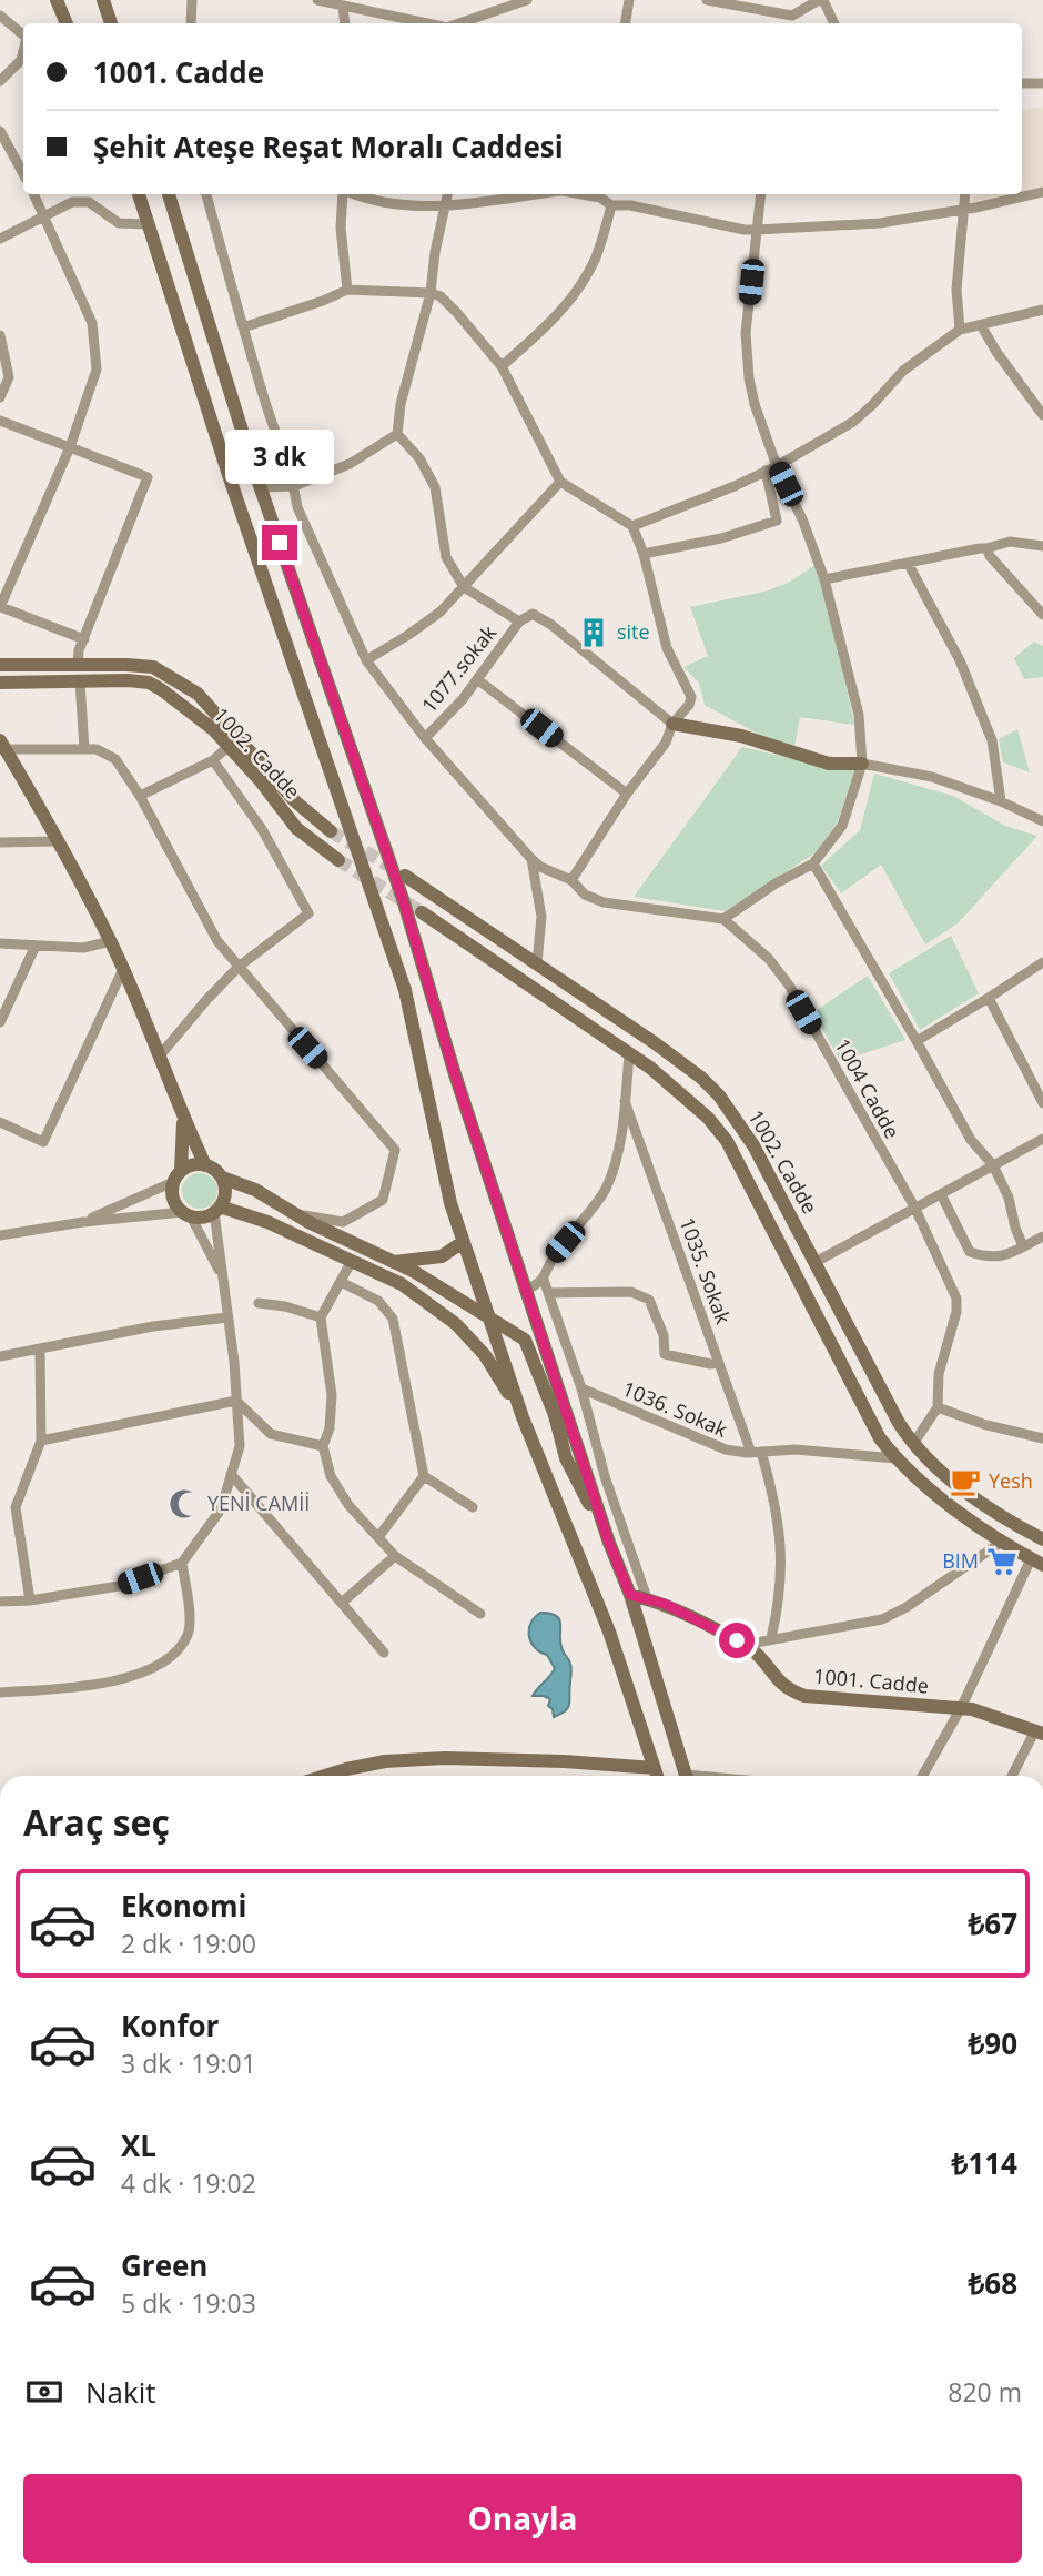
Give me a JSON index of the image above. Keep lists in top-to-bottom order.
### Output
{
  "streets": {
    "main road": ["1002. Cadde", "1001. Cadde"],
    "street": [
      "1077.sokak",
      "1004 Cadde",
      "1035. Sokak",
      "1036. Sokak"
    ]
  },
  "crossings": [
    ["1002. Cadde", "1036. Sokak"],
    ["1035. Sokak", "1036. Sokak"]
  ],
  "places": {
    "building": ["site"],
    "cafe": ["Yesh"],
    "mosque": ["YENİ CAMİİ"],
    "supermarket": ["BIM"]
  },
  "page": {
    "banner": ["1001. Cadde", "Şehit Ateşe Reşat Moralı Caddesi"],
    "bubble": "3 dk",
    "heading": "Araç seç",
    "list": [
      {
        "name": "Ekonomi",
        "note": "2 dk · 19:00",
        "value": "₺67"
      },
      {
        "name": "Konfor",
        "note": "3 dk · 19:01",
        "value": "₺90"
      },
      {
        "name": "XL",
        "note": "4 dk · 19:02",
        "value": "₺114"
      },
      {
        "name": "Green",
        "note": "5 dk · 19:03",
        "value": "₺68"
      }
    ],
    "pay": ["Nakit", "820 m"],
    "buttons": "Onayla"
  }
}
